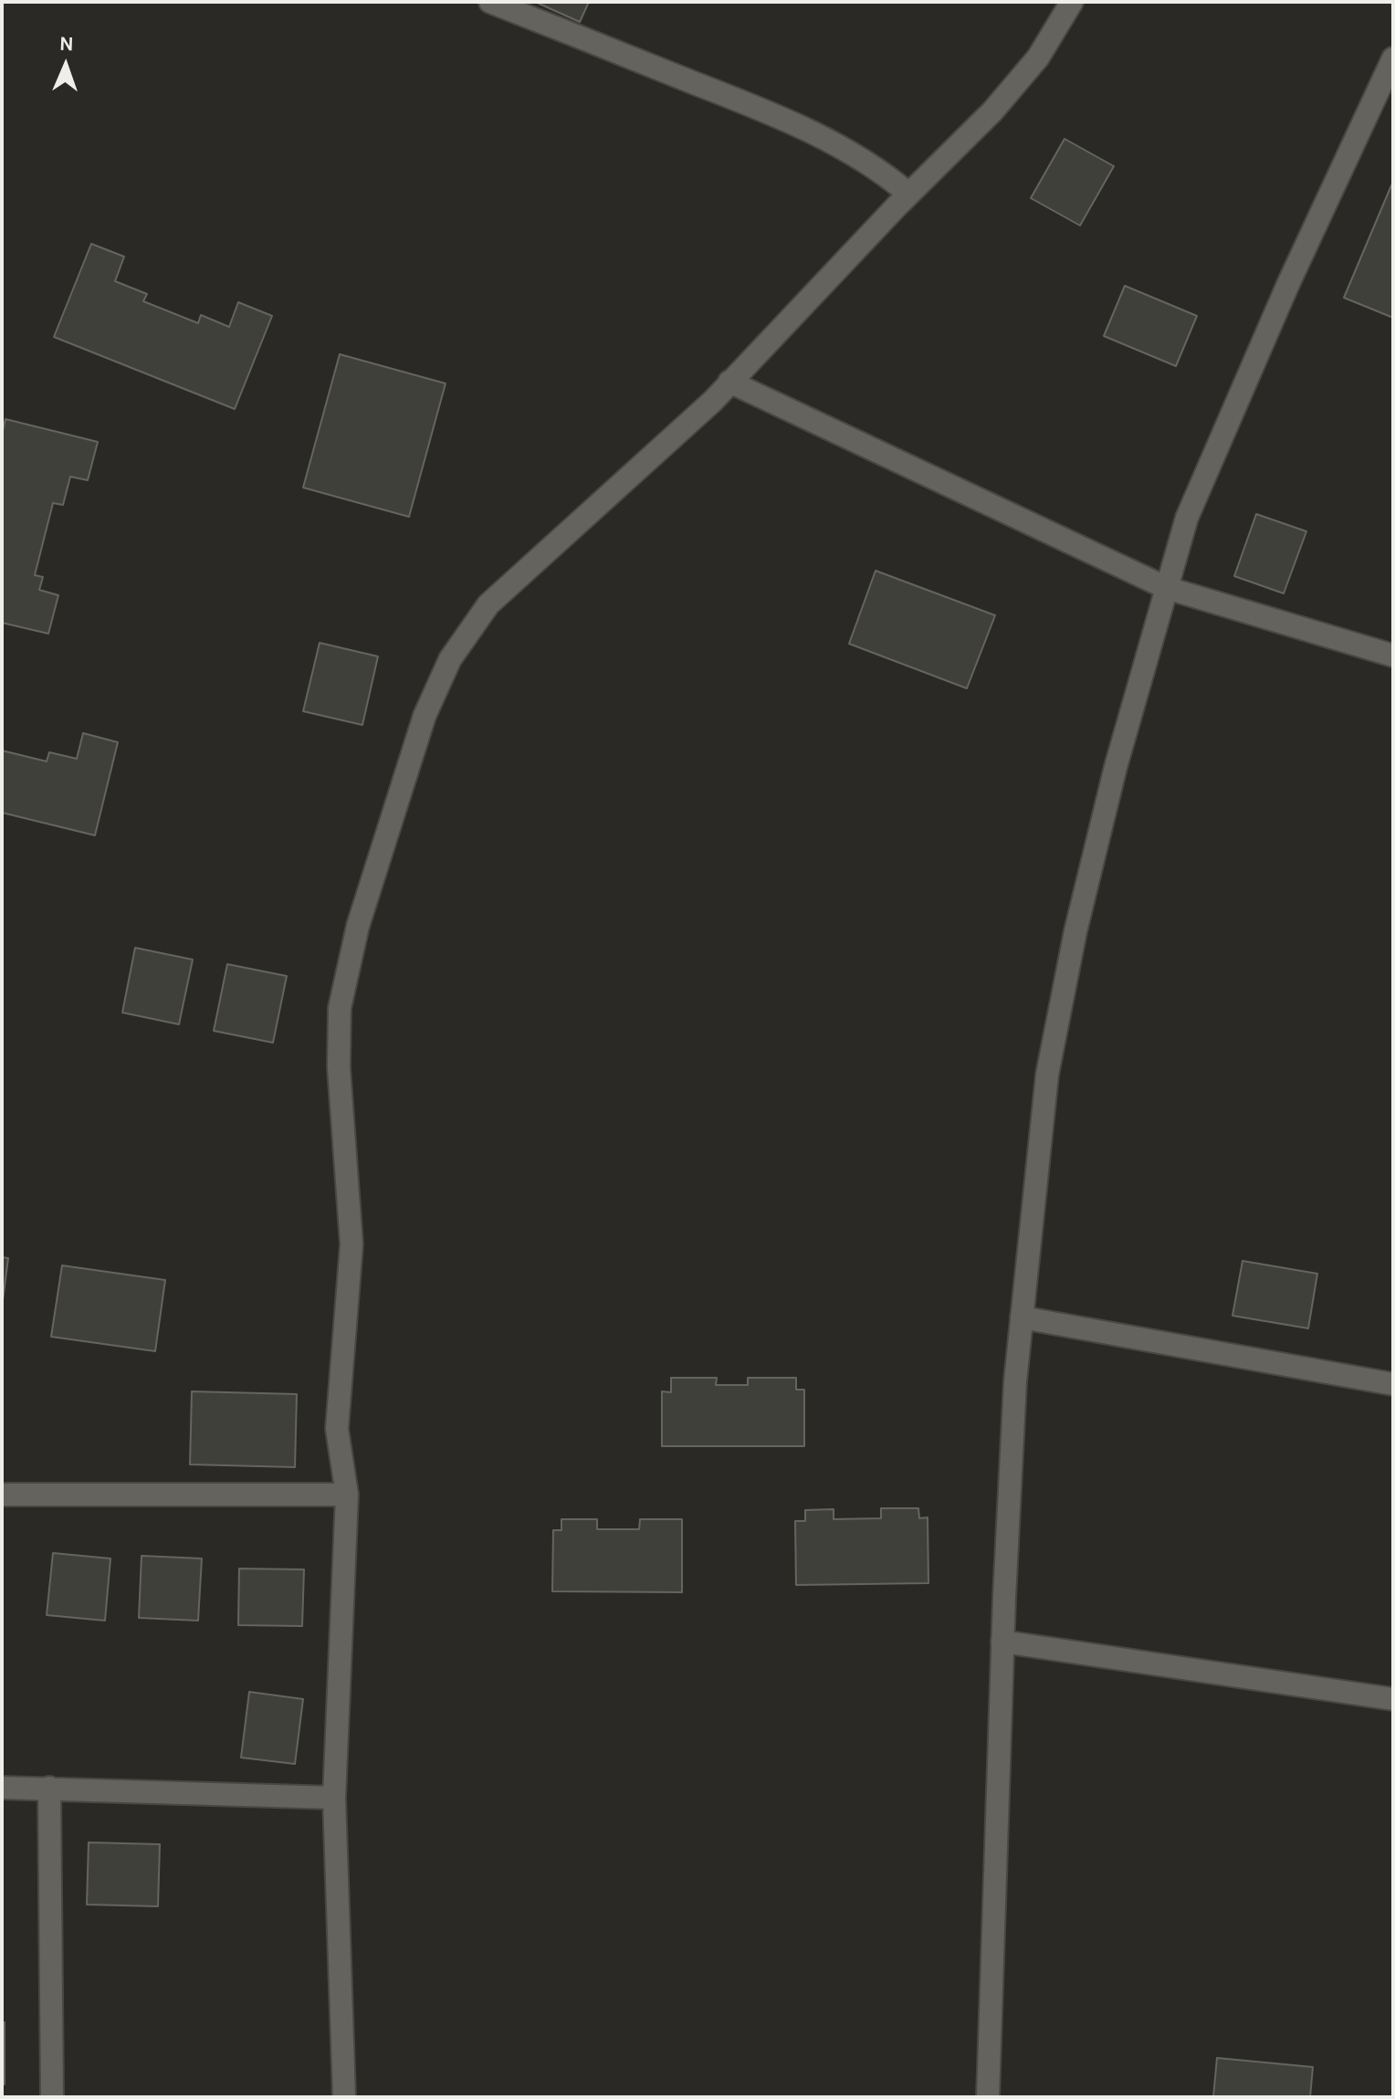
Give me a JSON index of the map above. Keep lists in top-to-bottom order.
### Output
{
  "north": "top"
}
